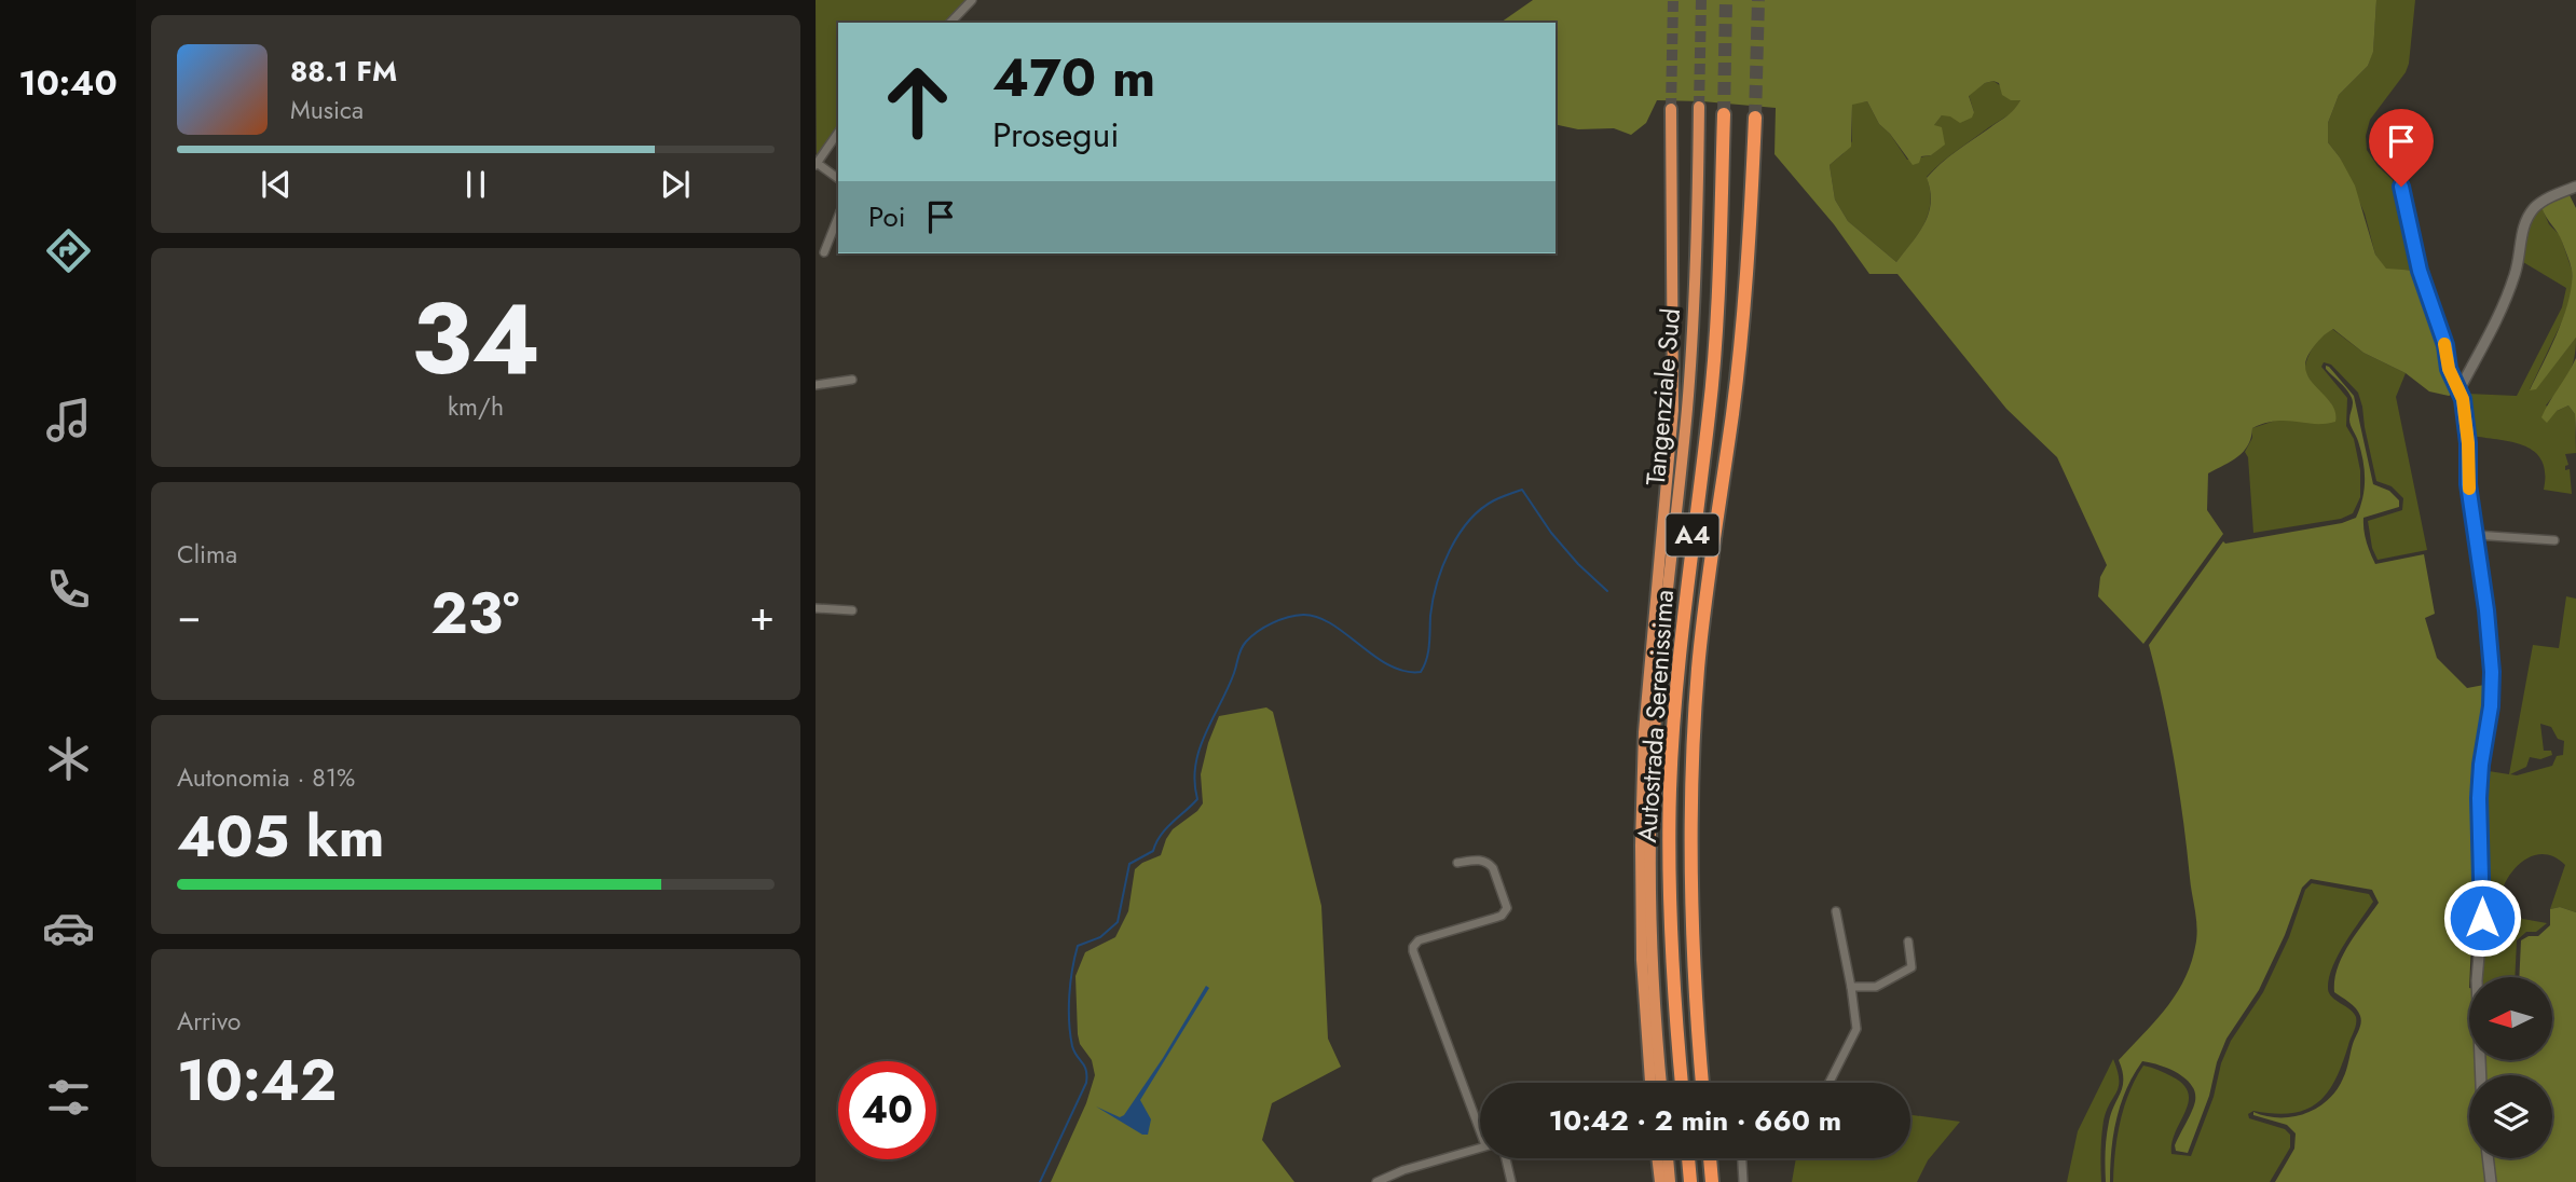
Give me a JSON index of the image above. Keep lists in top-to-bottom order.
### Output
{
  "streets": {
    "highway": ["Tangenziale Sud", "A4", "Autostrada Serenissima"]
  },
  "north": "left",
  "page": {
    "tabs": "10:40",
    "turn": ["470 m", "Prosegui"],
    "song": ["88.1 FM", "Musica"],
    "then": "Poi",
    "tile": [
      ["34", "km/h"],
      "Clima",
      ["Autonomia · 81%", "405 km"],
      ["Arrivo", "10:42"]
    ],
    "heat": ["−", "23°", "+"],
    "limit": "40",
    "trip": "10:42 · 2 min · 660 m"
  }
}
